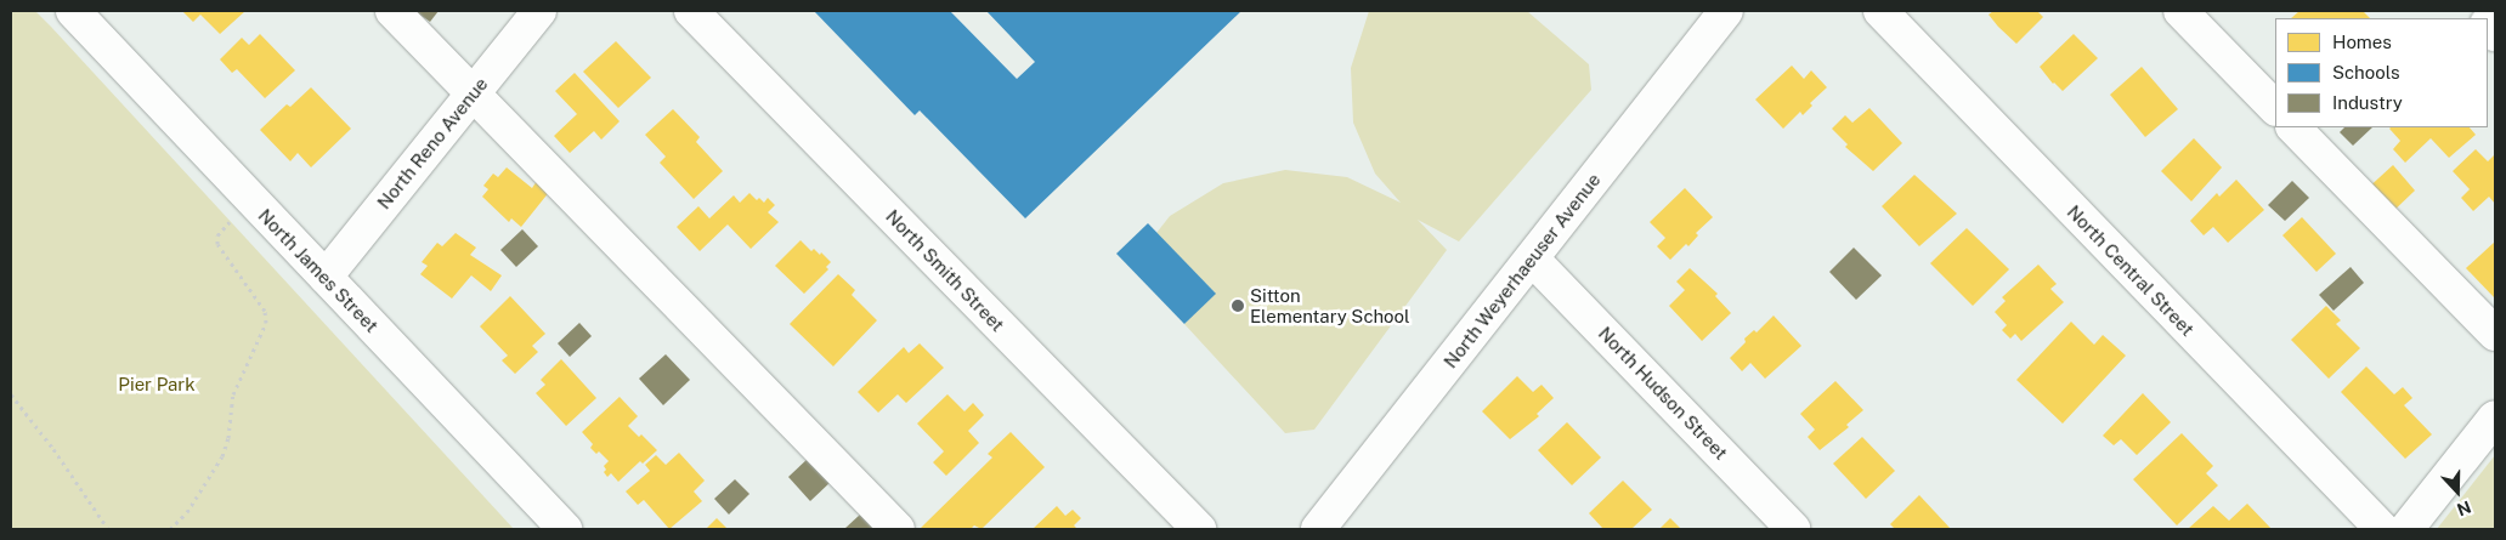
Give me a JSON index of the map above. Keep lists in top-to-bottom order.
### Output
{
  "streets": {
    "street": [
      "North Reno Avenue",
      "North James Street",
      "North Smith Street",
      "North Weyerhaeuser Avenue",
      "North Central Street",
      "North Hudson Street"
    ]
  },
  "crossings": [
    ["North Reno Avenue", "North James Street"],
    ["North Weyerhaeuser Avenue", "North Hudson Street"]
  ],
  "parks": ["Pier Park"],
  "places": ["Sitton Elementary School"],
  "legend": ["Homes", "Schools", "Industry"],
  "north": "bottom"
}
